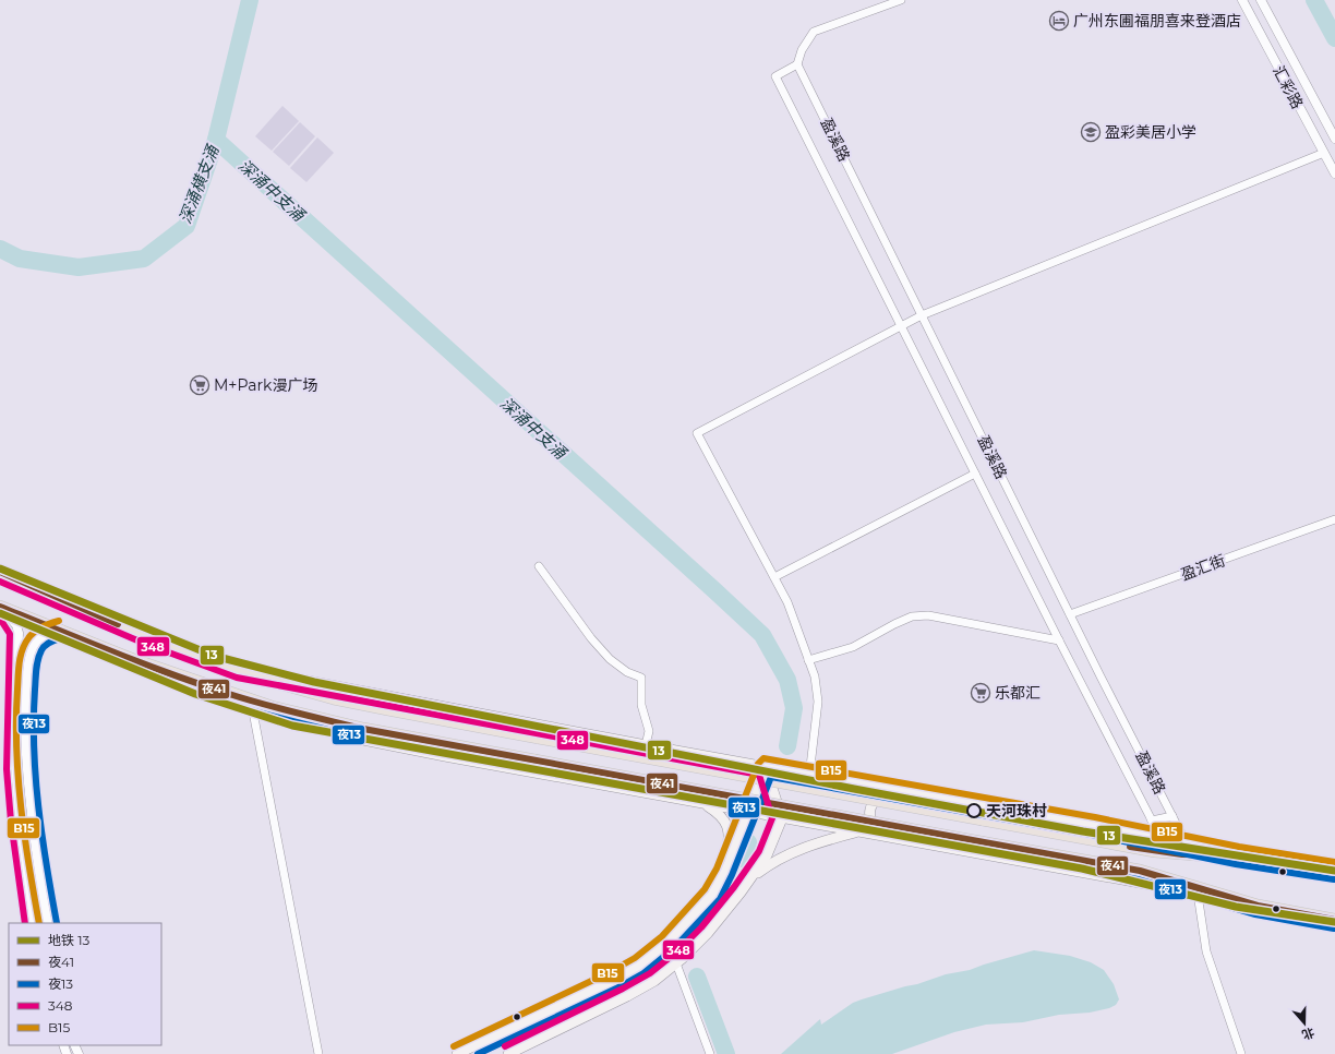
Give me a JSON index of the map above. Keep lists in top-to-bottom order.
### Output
{
  "streets": {
    "street": ["汇彩路", "盈溪路", "盈汇街"]
  },
  "crossings": [
    ["盈溪路", "盈汇街"]
  ],
  "water": ["深涌横支涌", "深涌中支涌"],
  "places": {
    "hotel": ["广州东圃福朋喜来登酒店"],
    "school or university": ["盈彩美居小学"],
    "supermarket": ["M+Park漫广场", "乐都汇"],
    "other": ["天河珠村"]
  },
  "lines": [
    "metro line 13",
    "transit line 夜41",
    "transit line 348",
    "transit line B15",
    "transit line 夜13"
  ],
  "legend": [
    "地铁 13",
    "夜41",
    "夜13",
    "348",
    "B15"
  ],
  "north": "bottom"
}
